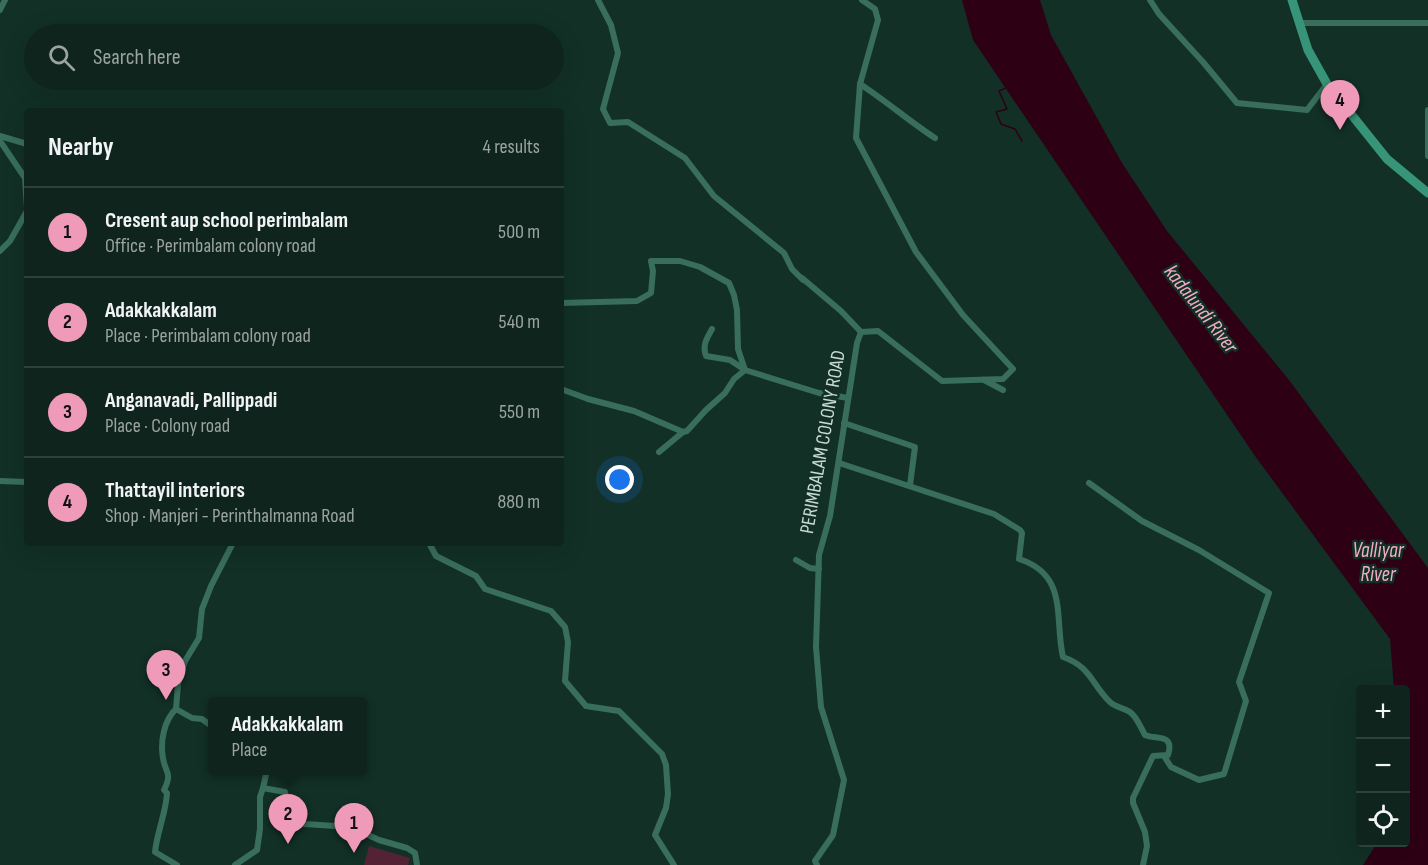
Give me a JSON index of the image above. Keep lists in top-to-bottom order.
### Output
{
  "streets": {
    "street": ["PERIMBALAM COLONY ROAD"]
  },
  "water": ["kadalundi River", "Valliyar River"],
  "page": {
    "search": "Search here",
    "pins": [
      "4",
      "3",
      "2",
      "1"
    ],
    "heading": ["Nearby", "4 results"],
    "list": [
      {
        "mark": "1",
        "name": "Cresent aup school perimbalam",
        "note": "Office · Perimbalam colony road",
        "value": "500 m"
      },
      {
        "mark": "2",
        "name": "Adakkakkalam",
        "note": "Place · Perimbalam colony road",
        "value": "540 m"
      },
      {
        "mark": "3",
        "name": "Anganavadi, Pallippadi",
        "note": "Place · Colony road",
        "value": "550 m"
      },
      {
        "mark": "4",
        "name": "Thattayil interiors",
        "note": "Shop · Manjeri - Perinthalmanna Road",
        "value": "880 m"
      }
    ],
    "map_buttons": ["+", "−"],
    "popup": ["Adakkakkalam", "Place"]
  }
}
